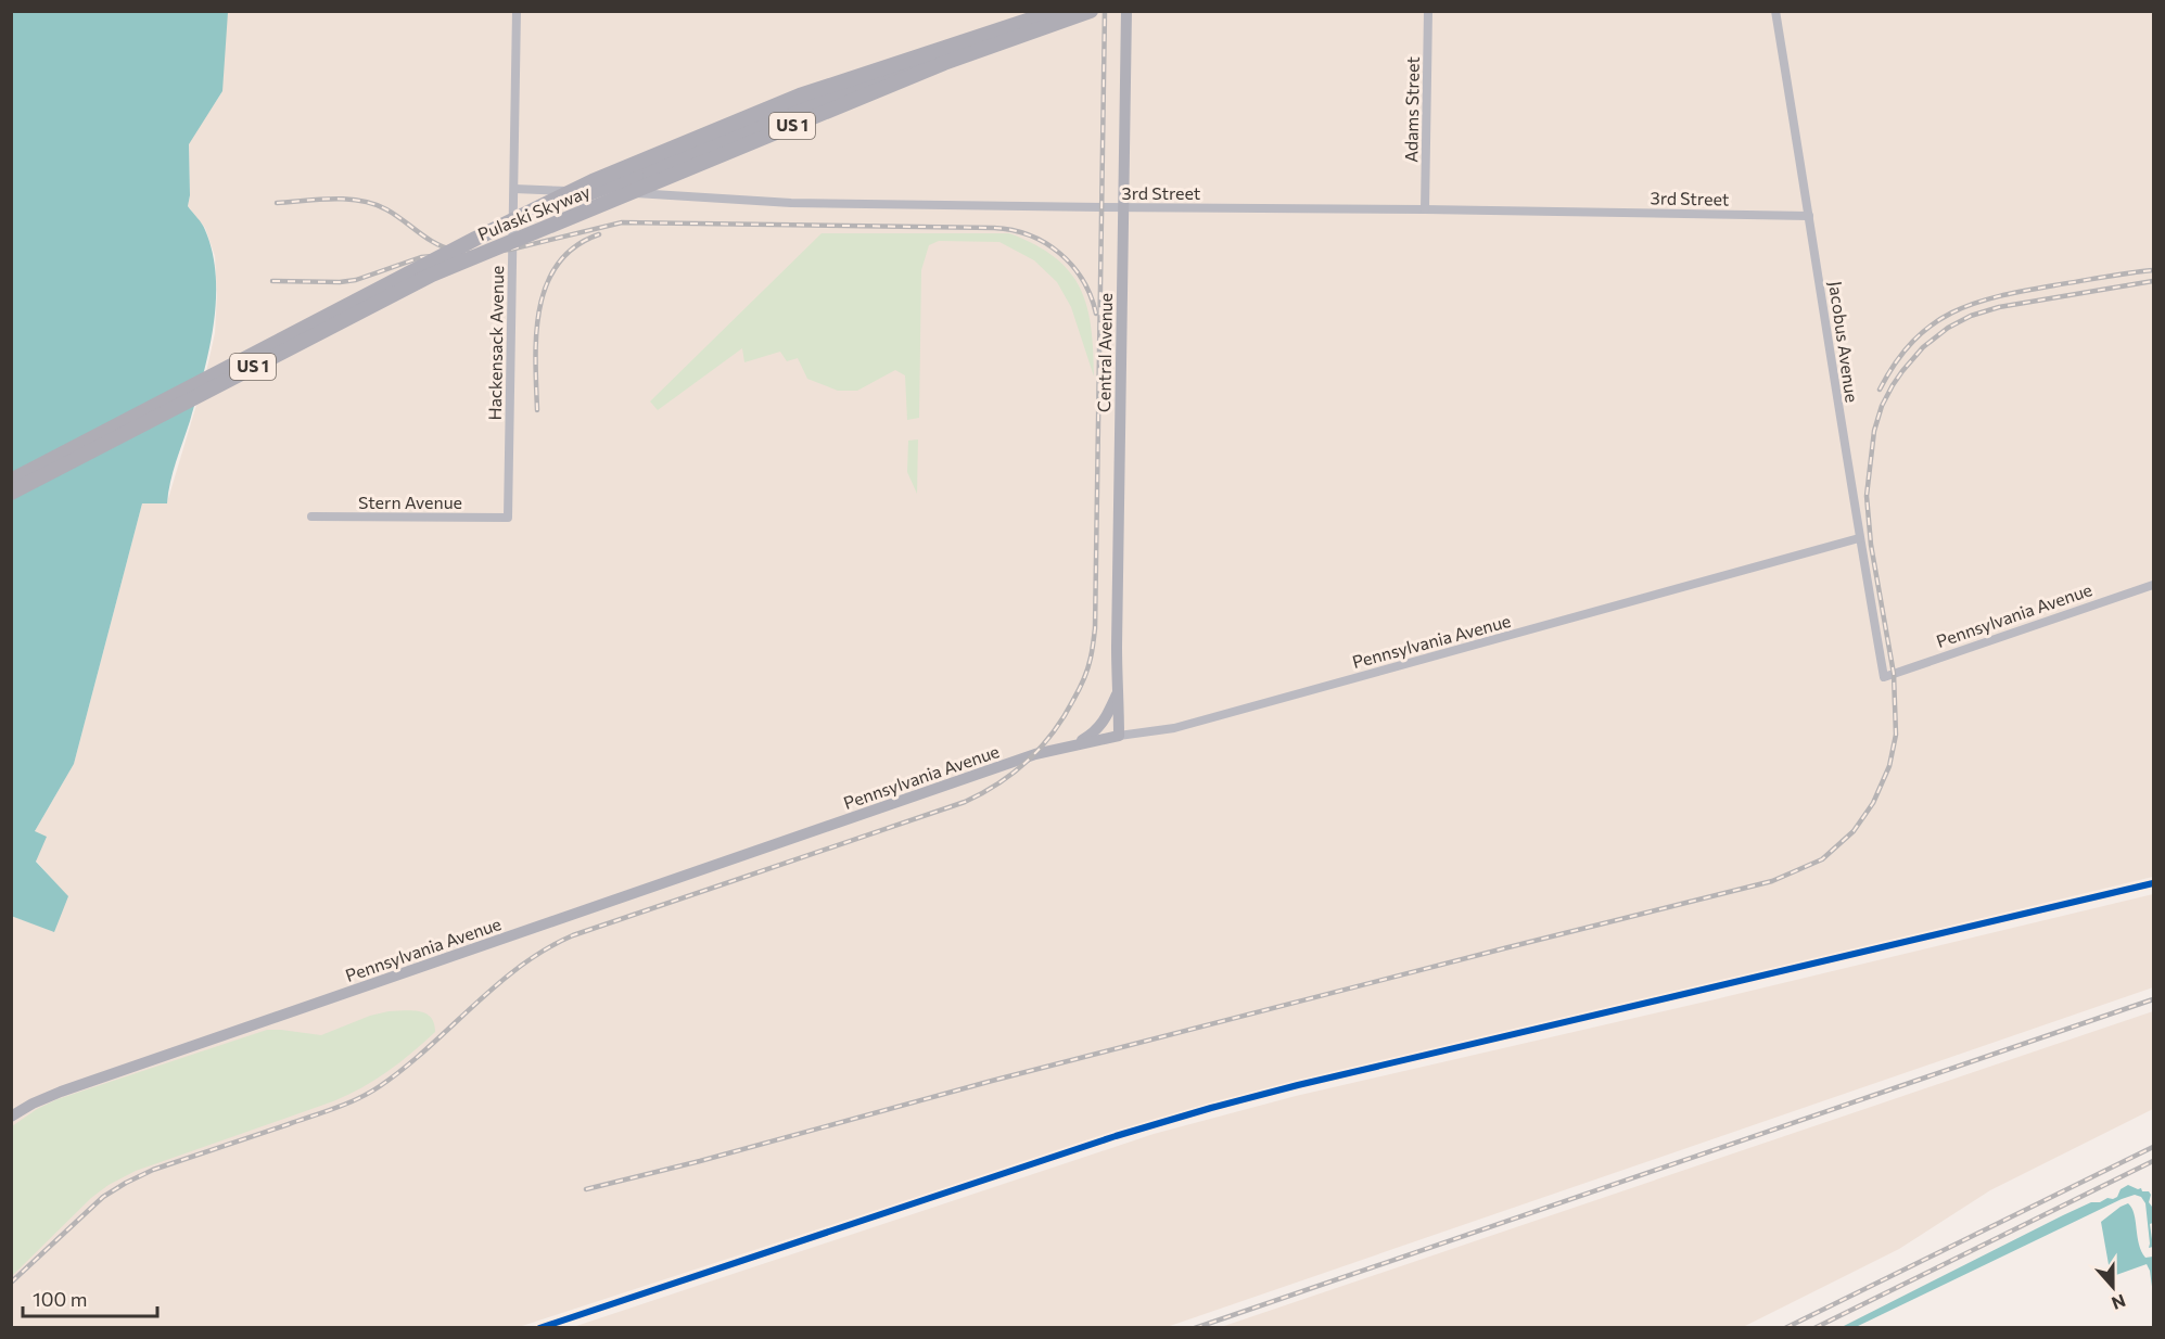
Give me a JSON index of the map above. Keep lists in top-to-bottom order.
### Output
{
  "streets": {
    "highway": ["US 1", "Pulaski Skyway"],
    "main road": ["Central Avenue", "Pennsylvania Avenue"],
    "street": [
      "Adams Street",
      "3rd Street",
      "Jacobus Avenue",
      "Hackensack Avenue",
      "Stern Avenue"
    ]
  },
  "crossings": [
    ["Adams Street", "3rd Street"],
    ["3rd Street", "Jacobus Avenue"],
    ["3rd Street", "Hackensack Avenue"],
    ["3rd Street", "Central Avenue"],
    ["Jacobus Avenue", "Pennsylvania Avenue"],
    ["Hackensack Avenue", "Stern Avenue"],
    ["Central Avenue", "Pennsylvania Avenue"]
  ],
  "scale_bar": "100 m",
  "north": "bottom"
}
